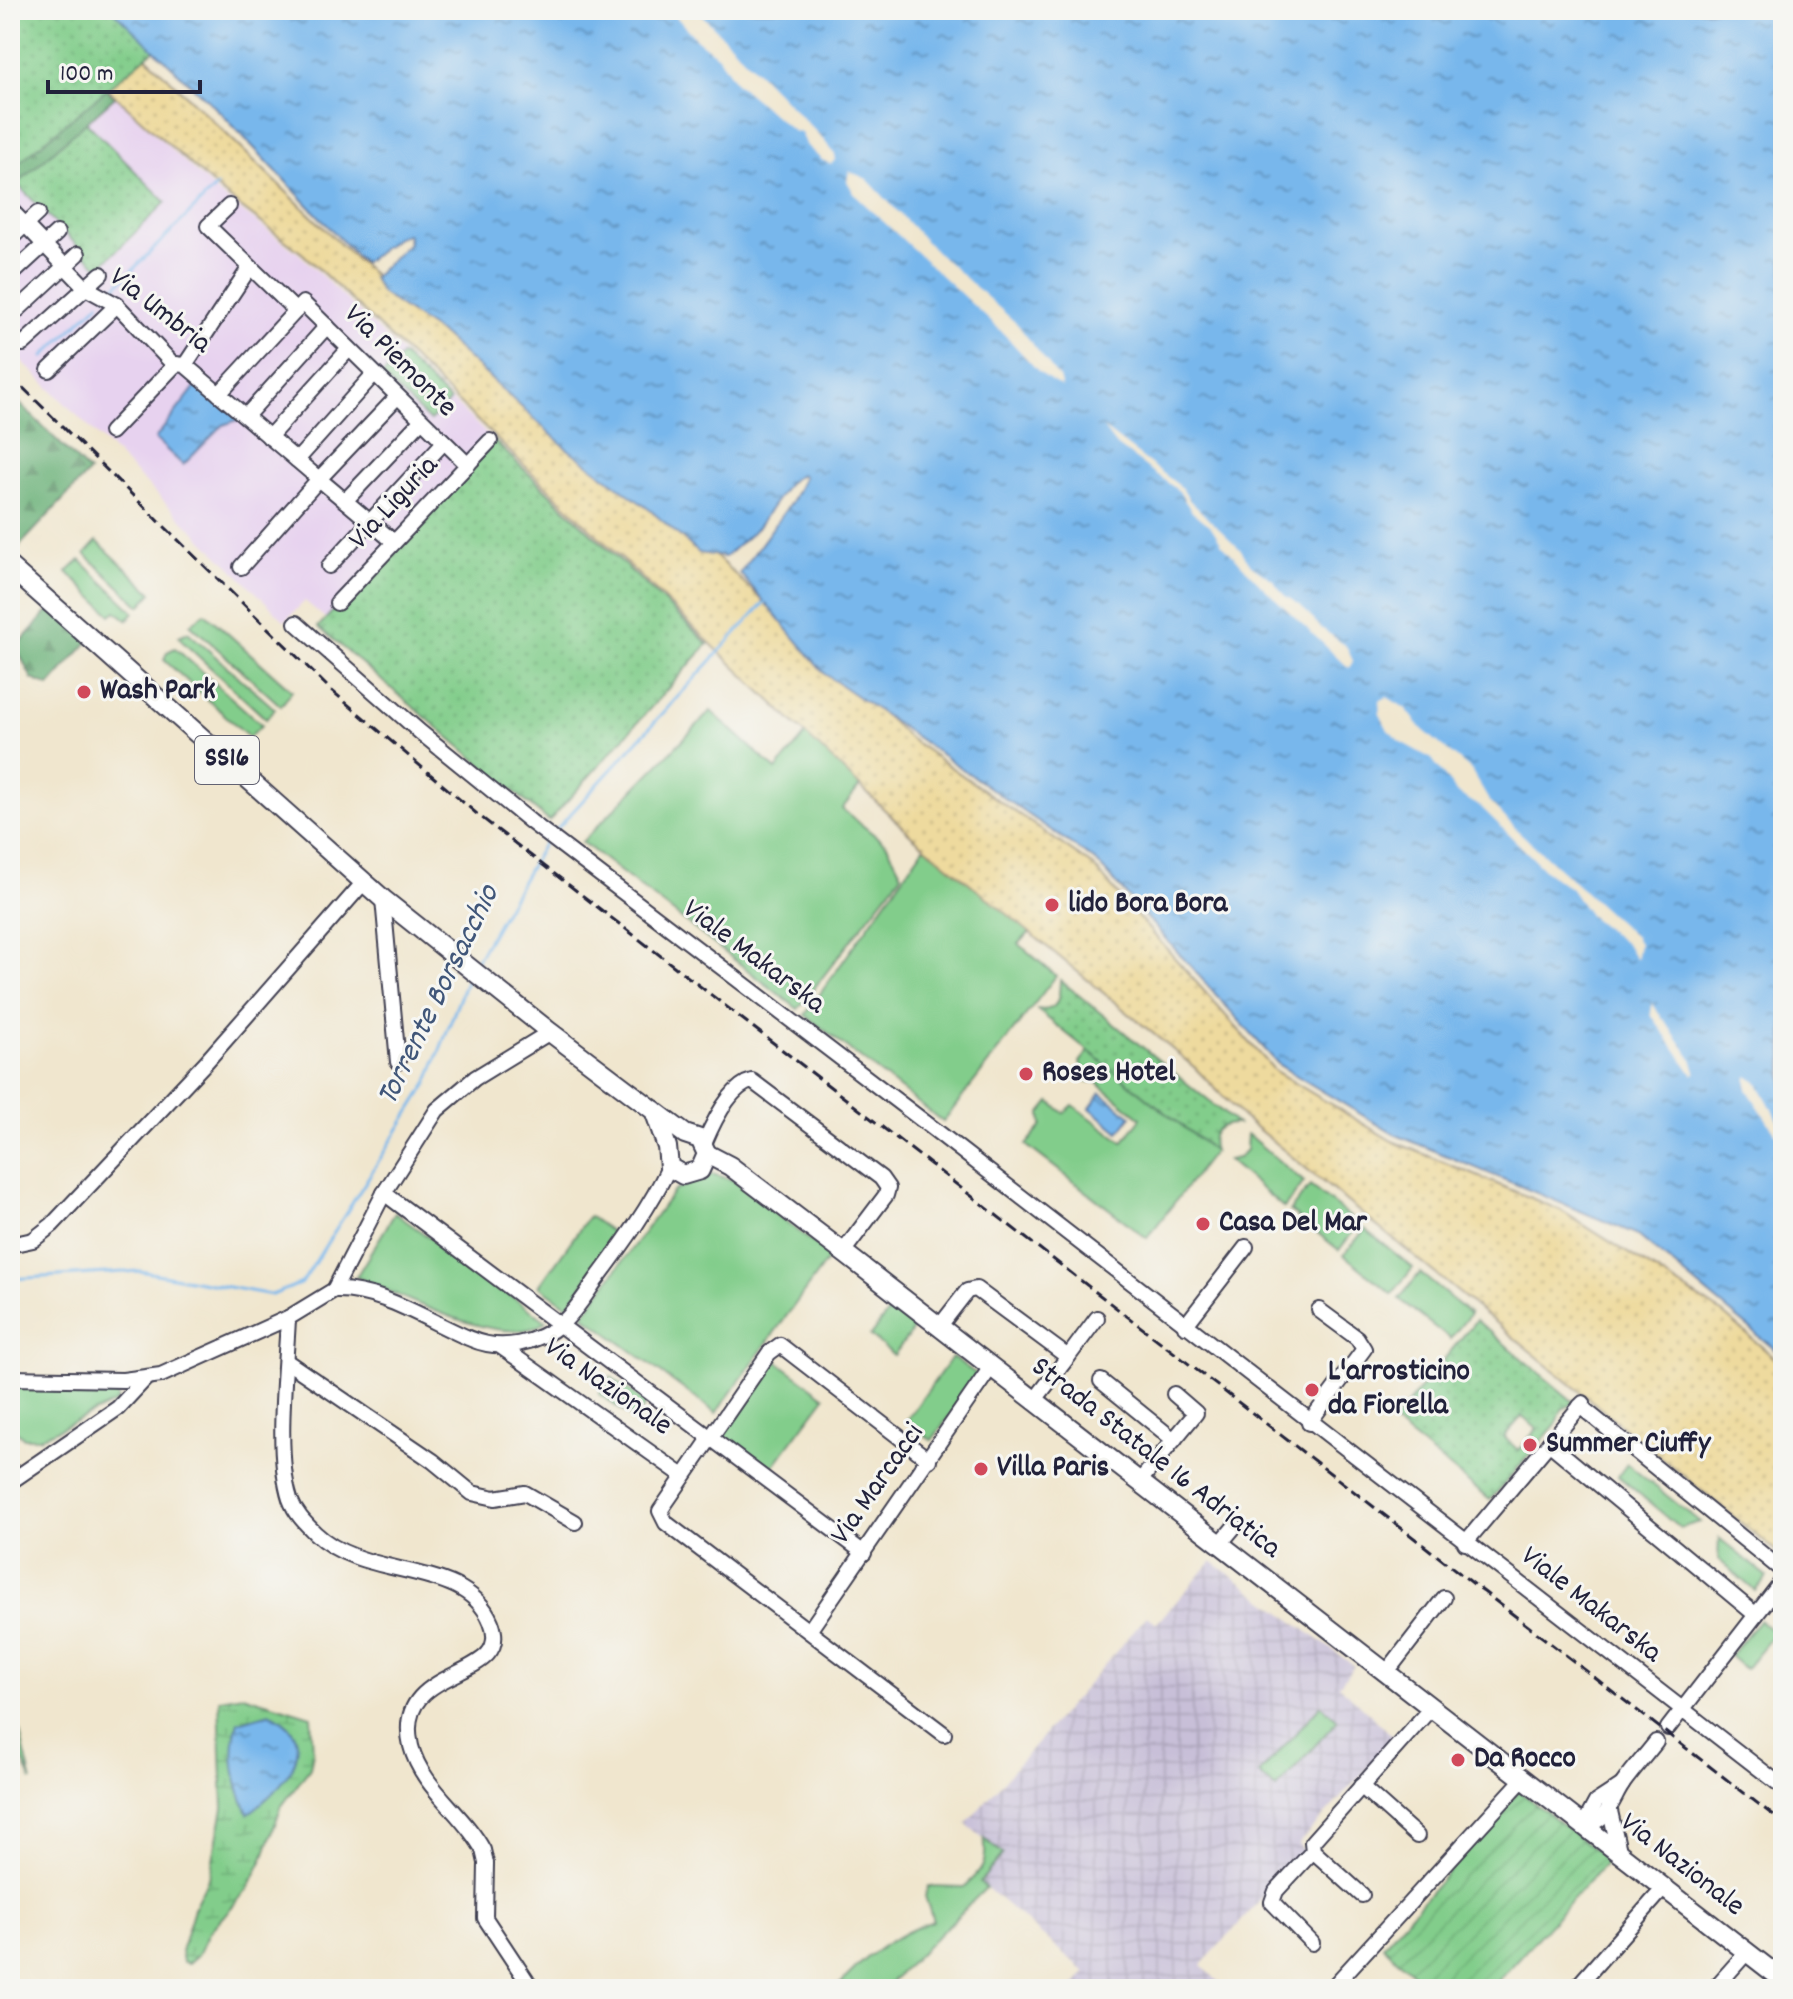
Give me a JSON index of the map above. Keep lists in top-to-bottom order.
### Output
{
  "streets": {
    "main road": ["SS16", "Via Nazionale", "Strada Statale 16 Adriatica"],
    "street": [
      "Via Umbria",
      "Via Piemonte",
      "Via Liguria",
      "Viale Makarska",
      "Via Marcacci"
    ]
  },
  "crossings": [
    ["Via Umbria", "Via Liguria"],
    ["Via Piemonte", "Via Liguria"],
    ["Via Nazionale", "Strada Statale 16 Adriatica"],
    ["Via Nazionale", "Via Marcacci"],
    ["Strada Statale 16 Adriatica", "Via Marcacci"]
  ],
  "water": ["Torrente Borsacchio"],
  "places": [
    "Wash Park",
    "lido Bora Bora",
    "Roses Hotel",
    "Casa Del Mar",
    "L'arrosticino da Fiorella",
    "Summer Ciuffy",
    "Villa Paris",
    "Da Rocco"
  ],
  "scale_bar": "100 m"
}
